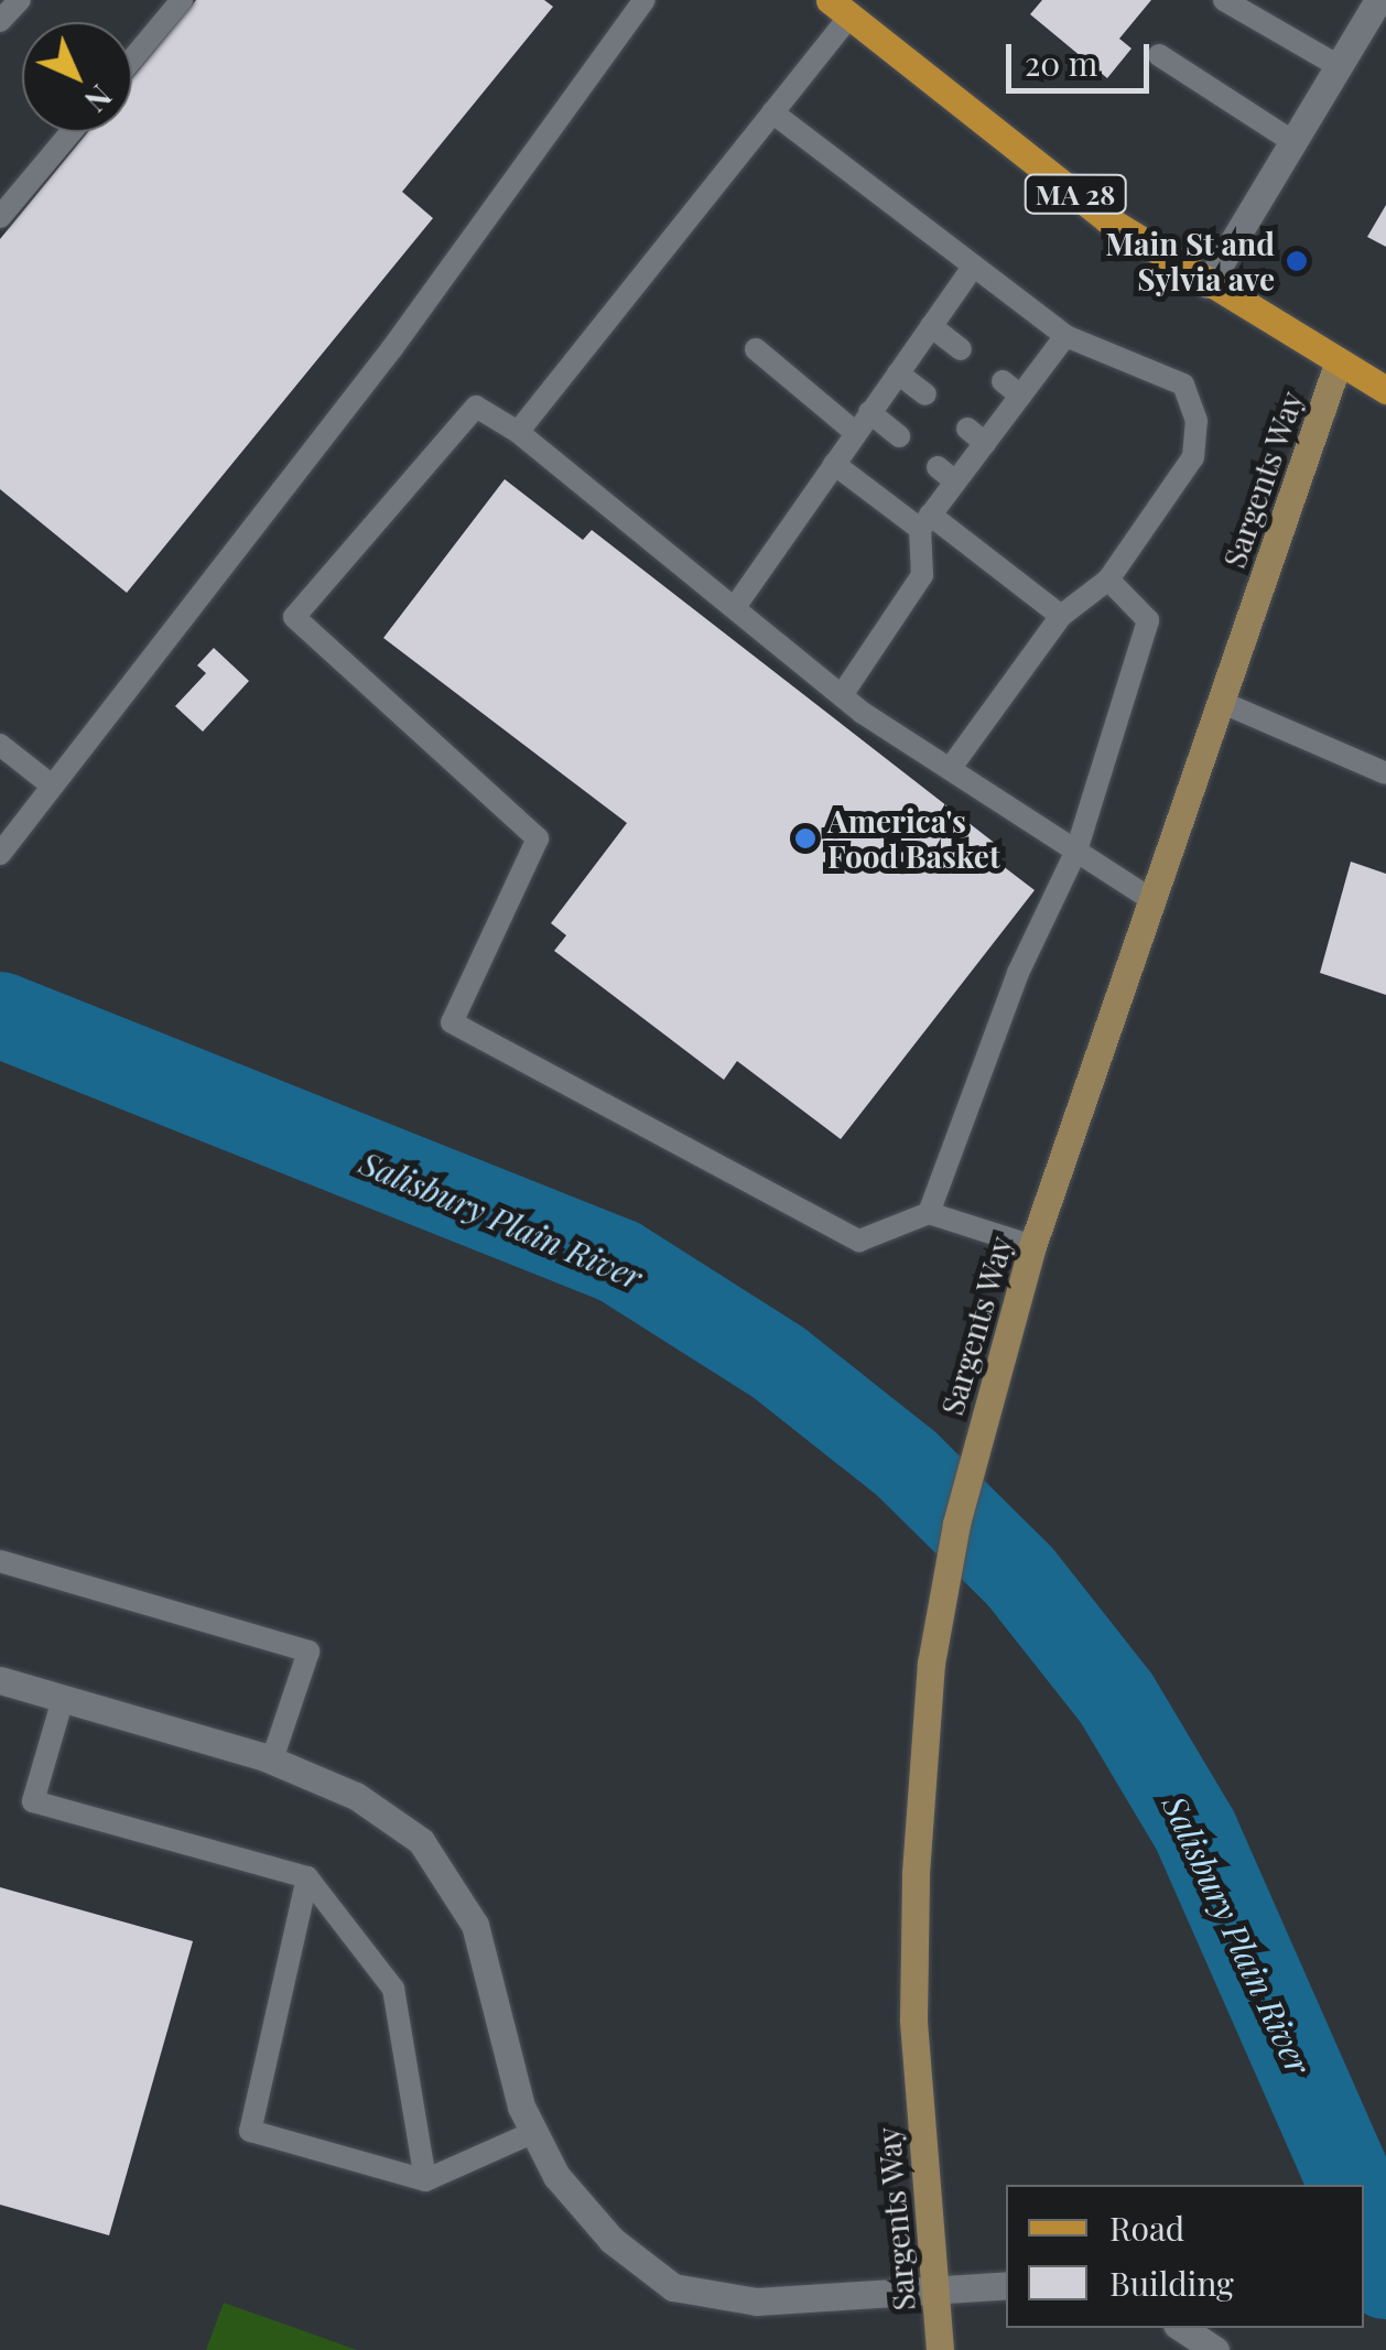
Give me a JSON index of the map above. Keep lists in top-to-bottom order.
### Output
{
  "streets": {
    "main road": ["MA 28", "Sargents Way"]
  },
  "crossings": [
    ["MA 28", "Sargents Way"]
  ],
  "water": ["Salisbury Plain River"],
  "places": ["Main St and Sylvia ave", "America's Food Basket"],
  "legend": ["Road", "Building"],
  "scale_bar": "20 m",
  "north": "bottom right"
}
